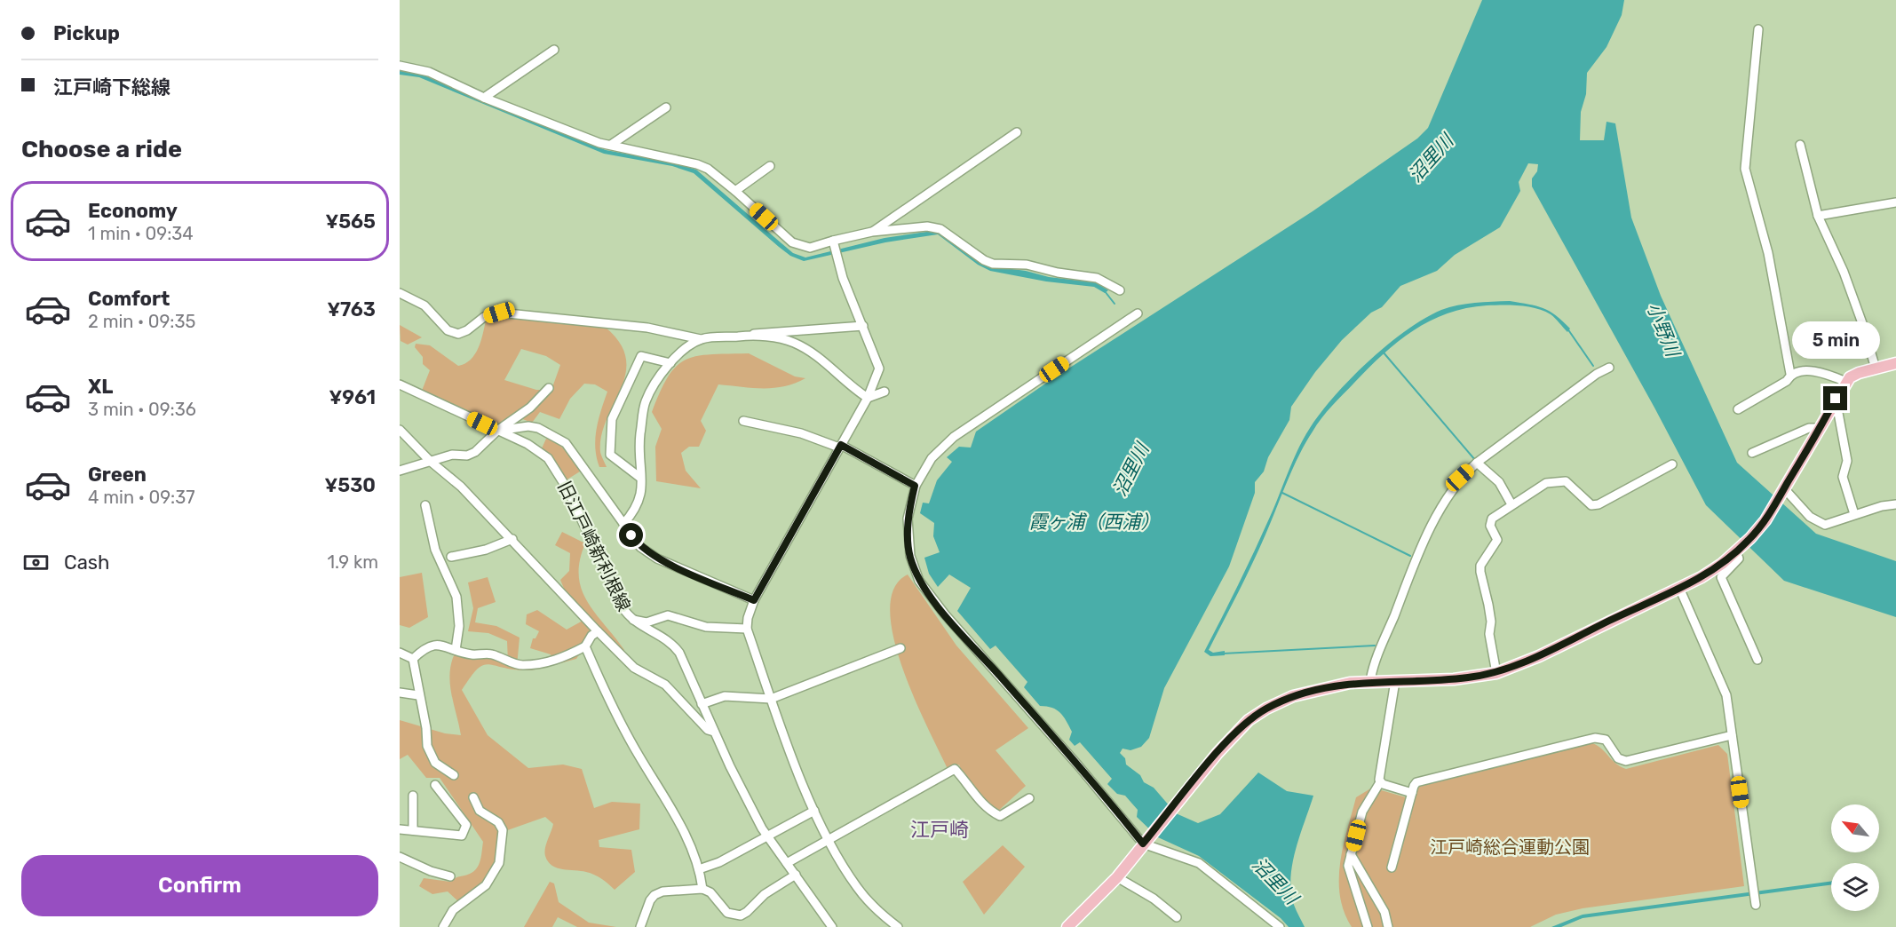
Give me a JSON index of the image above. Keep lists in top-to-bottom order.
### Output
{
  "streets": {
    "street": ["旧江戸崎新利根線"]
  },
  "districts": ["江戸崎"],
  "water": ["沼里川", "小野川", "霞ヶ浦（西浦）"],
  "parks": ["江戸崎総合運動公園"],
  "north": "top left",
  "page": {
    "banner": ["Pickup", "江戸崎下総線"],
    "heading": "Choose a ride",
    "list": [
      {
        "name": "Economy",
        "note": "1 min · 09:34",
        "value": "¥565"
      },
      {
        "name": "Comfort",
        "note": "2 min · 09:35",
        "value": "¥763"
      },
      {
        "name": "XL",
        "note": "3 min · 09:36",
        "value": "¥961"
      },
      {
        "name": "Green",
        "note": "4 min · 09:37",
        "value": "¥530"
      }
    ],
    "bubble": "5 min",
    "pay": ["Cash", "1.9 km"],
    "buttons": "Confirm"
  }
}
